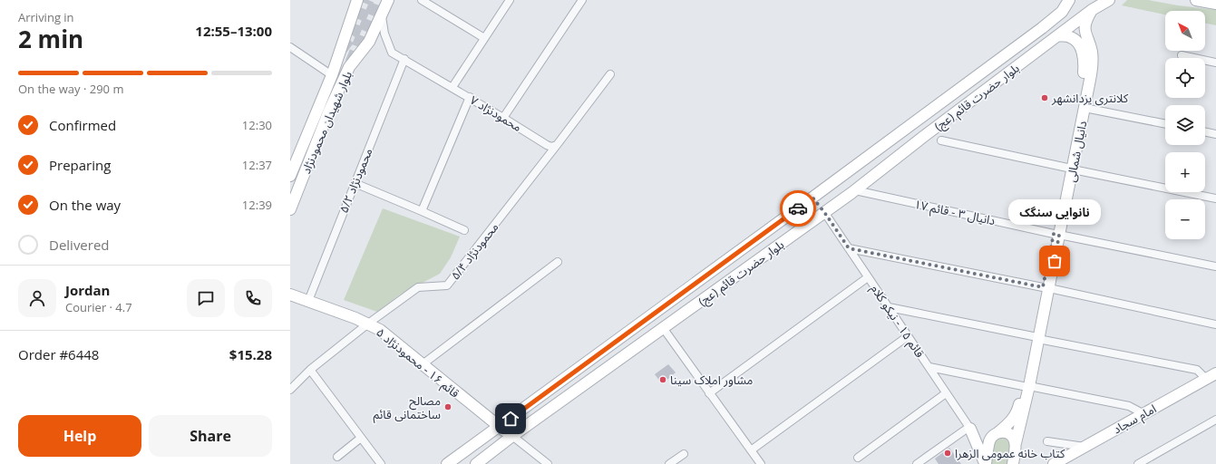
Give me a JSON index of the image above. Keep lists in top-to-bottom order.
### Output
{
  "streets": {
    "main road": [
      "بلوار حضرت قائم (عج)",
      "بلوار شهیدان محمودنژاد",
      "دانیال شمالی",
      "قائم ۱۶ - محمودنژاد ۵",
      "امام سجاد"
    ],
    "street": [
      "محمودنژاد ۷",
      "محمودنژاد ۵/۲",
      "دانیال ۳ - قائم ۱۷",
      "محمودنژاد ۵/۴",
      "قائم ۱۵ - نیکو کلام"
    ]
  },
  "crossings": [
    ["بلوار حضرت قائم (عج)", "دانیال شمالی"],
    ["بلوار حضرت قائم (عج)", "دانیال ۳ - قائم ۱۷"],
    ["بلوار حضرت قائم (عج)", "قائم ۱۵ - نیکو کلام"],
    ["بلوار حضرت قائم (عج)", "قائم ۱۶ - محمودنژاد ۵"],
    ["محمودنژاد ۷", "بلوار شهیدان محمودنژاد"],
    ["محمودنژاد ۷", "محمودنژاد ۵/۲"],
    ["محمودنژاد ۷", "محمودنژاد ۵/۴"],
    ["دانیال شمالی", "دانیال ۳ - قائم ۱۷"],
    ["محمودنژاد ۵/۲", "قائم ۱۶ - محمودنژاد ۵"],
    ["محمودنژاد ۵/۴", "قائم ۱۶ - محمودنژاد ۵"]
  ],
  "places": [
    "کلانتری یزدانشهر",
    "نانوایی سنگک",
    "مشاور املاک سینا",
    "مصالح ساختمانی قائم",
    "کتاب خانه عمومی الزهرا"
  ],
  "north": "top left",
  "page": {
    "heading": ["2 min", "Arriving in", "12:55–13:00"],
    "panel": [
      "Jordan",
      "Courier · 4.7",
      "Order #6448",
      "$15.28"
    ],
    "map_buttons": ["+", "−"],
    "bar": "On the way · 290 m",
    "list": [
      ["Confirmed", "12:30"],
      ["Preparing", "12:37"],
      ["On the way", "12:39"],
      "Delivered"
    ],
    "bubble": "نانوایی سنگک",
    "buttons": ["Help", "Share"]
  }
}
